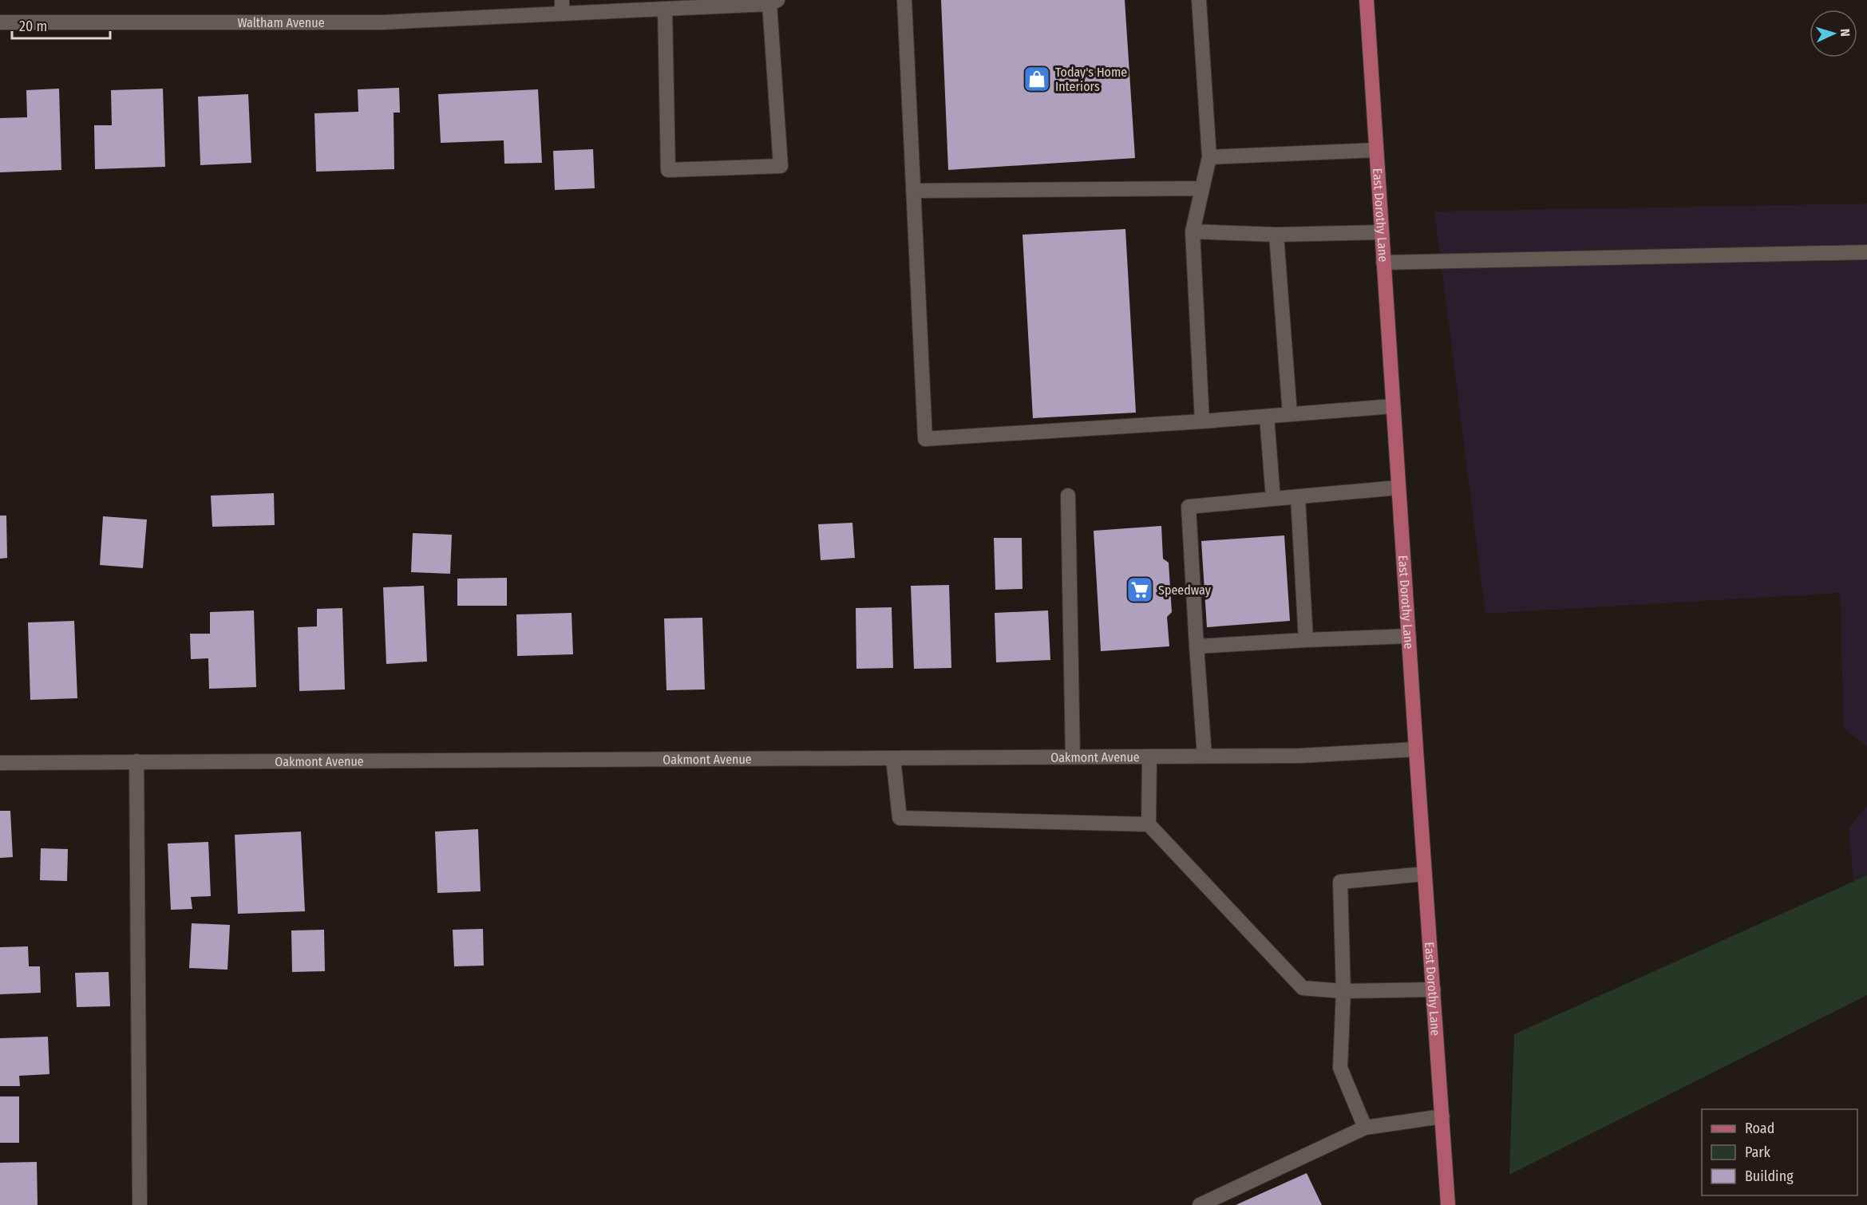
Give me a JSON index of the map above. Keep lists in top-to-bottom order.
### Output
{
  "streets": {
    "main road": ["East Dorothy Lane"],
    "street": ["Waltham Avenue", "Oakmont Avenue"]
  },
  "crossings": [
    ["East Dorothy Lane", "Oakmont Avenue"]
  ],
  "places": {
    "shop": ["Today's Home Interiors"],
    "supermarket": ["Speedway"]
  },
  "legend": ["Road", "Park", "Building"],
  "scale_bar": "20 m",
  "north": "right"
}
